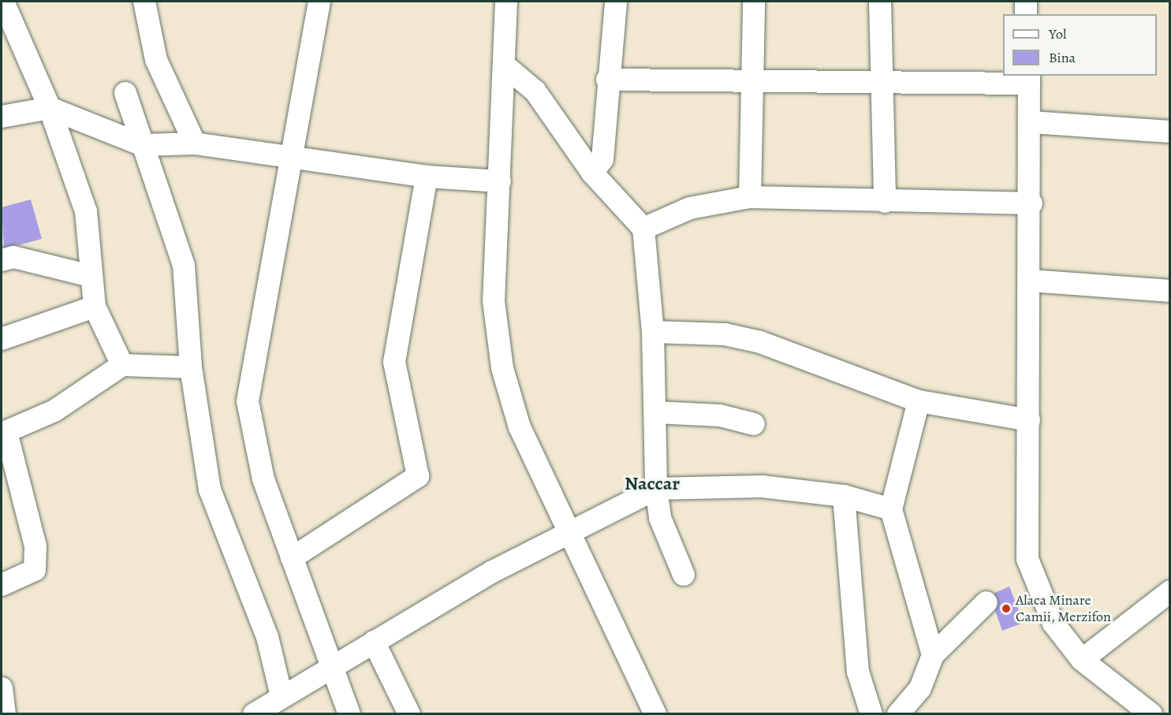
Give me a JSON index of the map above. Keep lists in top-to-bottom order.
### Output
{
  "districts": ["Naccar"],
  "places": ["Alaca Minare Camii, Merzifon"],
  "legend": ["Yol", "Bina"]
}
